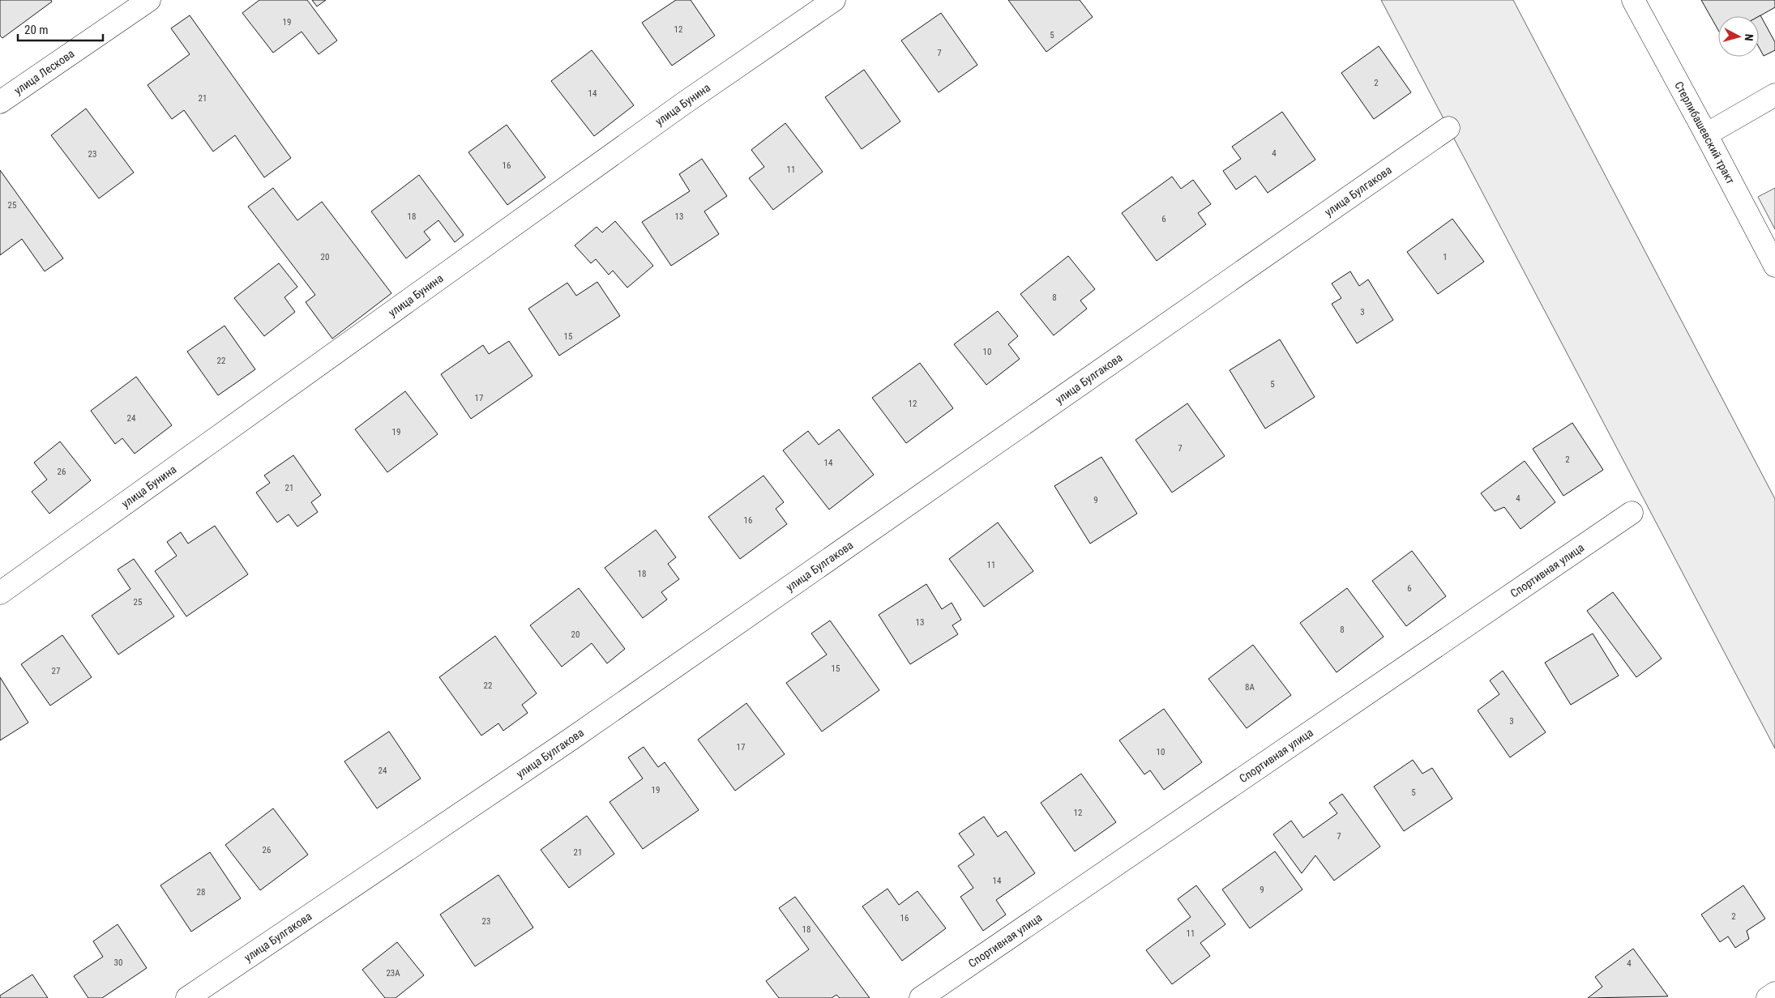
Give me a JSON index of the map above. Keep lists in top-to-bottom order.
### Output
{
  "streets": {
    "street": [
      "улица Лескова",
      "улица Бунина",
      "Стерлибашевский тракт",
      "улица Булгакова",
      "Спортивная улица"
    ]
  },
  "house_numbers": [
    "19",
    "12",
    "5",
    "7",
    "2",
    "14",
    "21",
    "4",
    "23",
    "16",
    "11",
    "25",
    "18",
    "13",
    "6",
    "20",
    "1",
    "8",
    "3",
    "15",
    "10",
    "22",
    "5",
    "17",
    "12",
    "24",
    "19",
    "7",
    "2",
    "14",
    "26",
    "21",
    "4",
    "9",
    "16",
    "11",
    "18",
    "6",
    "25",
    "13",
    "8",
    "20",
    "15",
    "27",
    "22",
    "8А",
    "3",
    "17",
    "10",
    "24",
    "19",
    "5",
    "12",
    "7",
    "26",
    "21",
    "14",
    "9",
    "28",
    "2",
    "16",
    "23",
    "18",
    "11",
    "30",
    "4",
    "23А"
  ],
  "scale_bar": "20 m",
  "north": "right"
}
